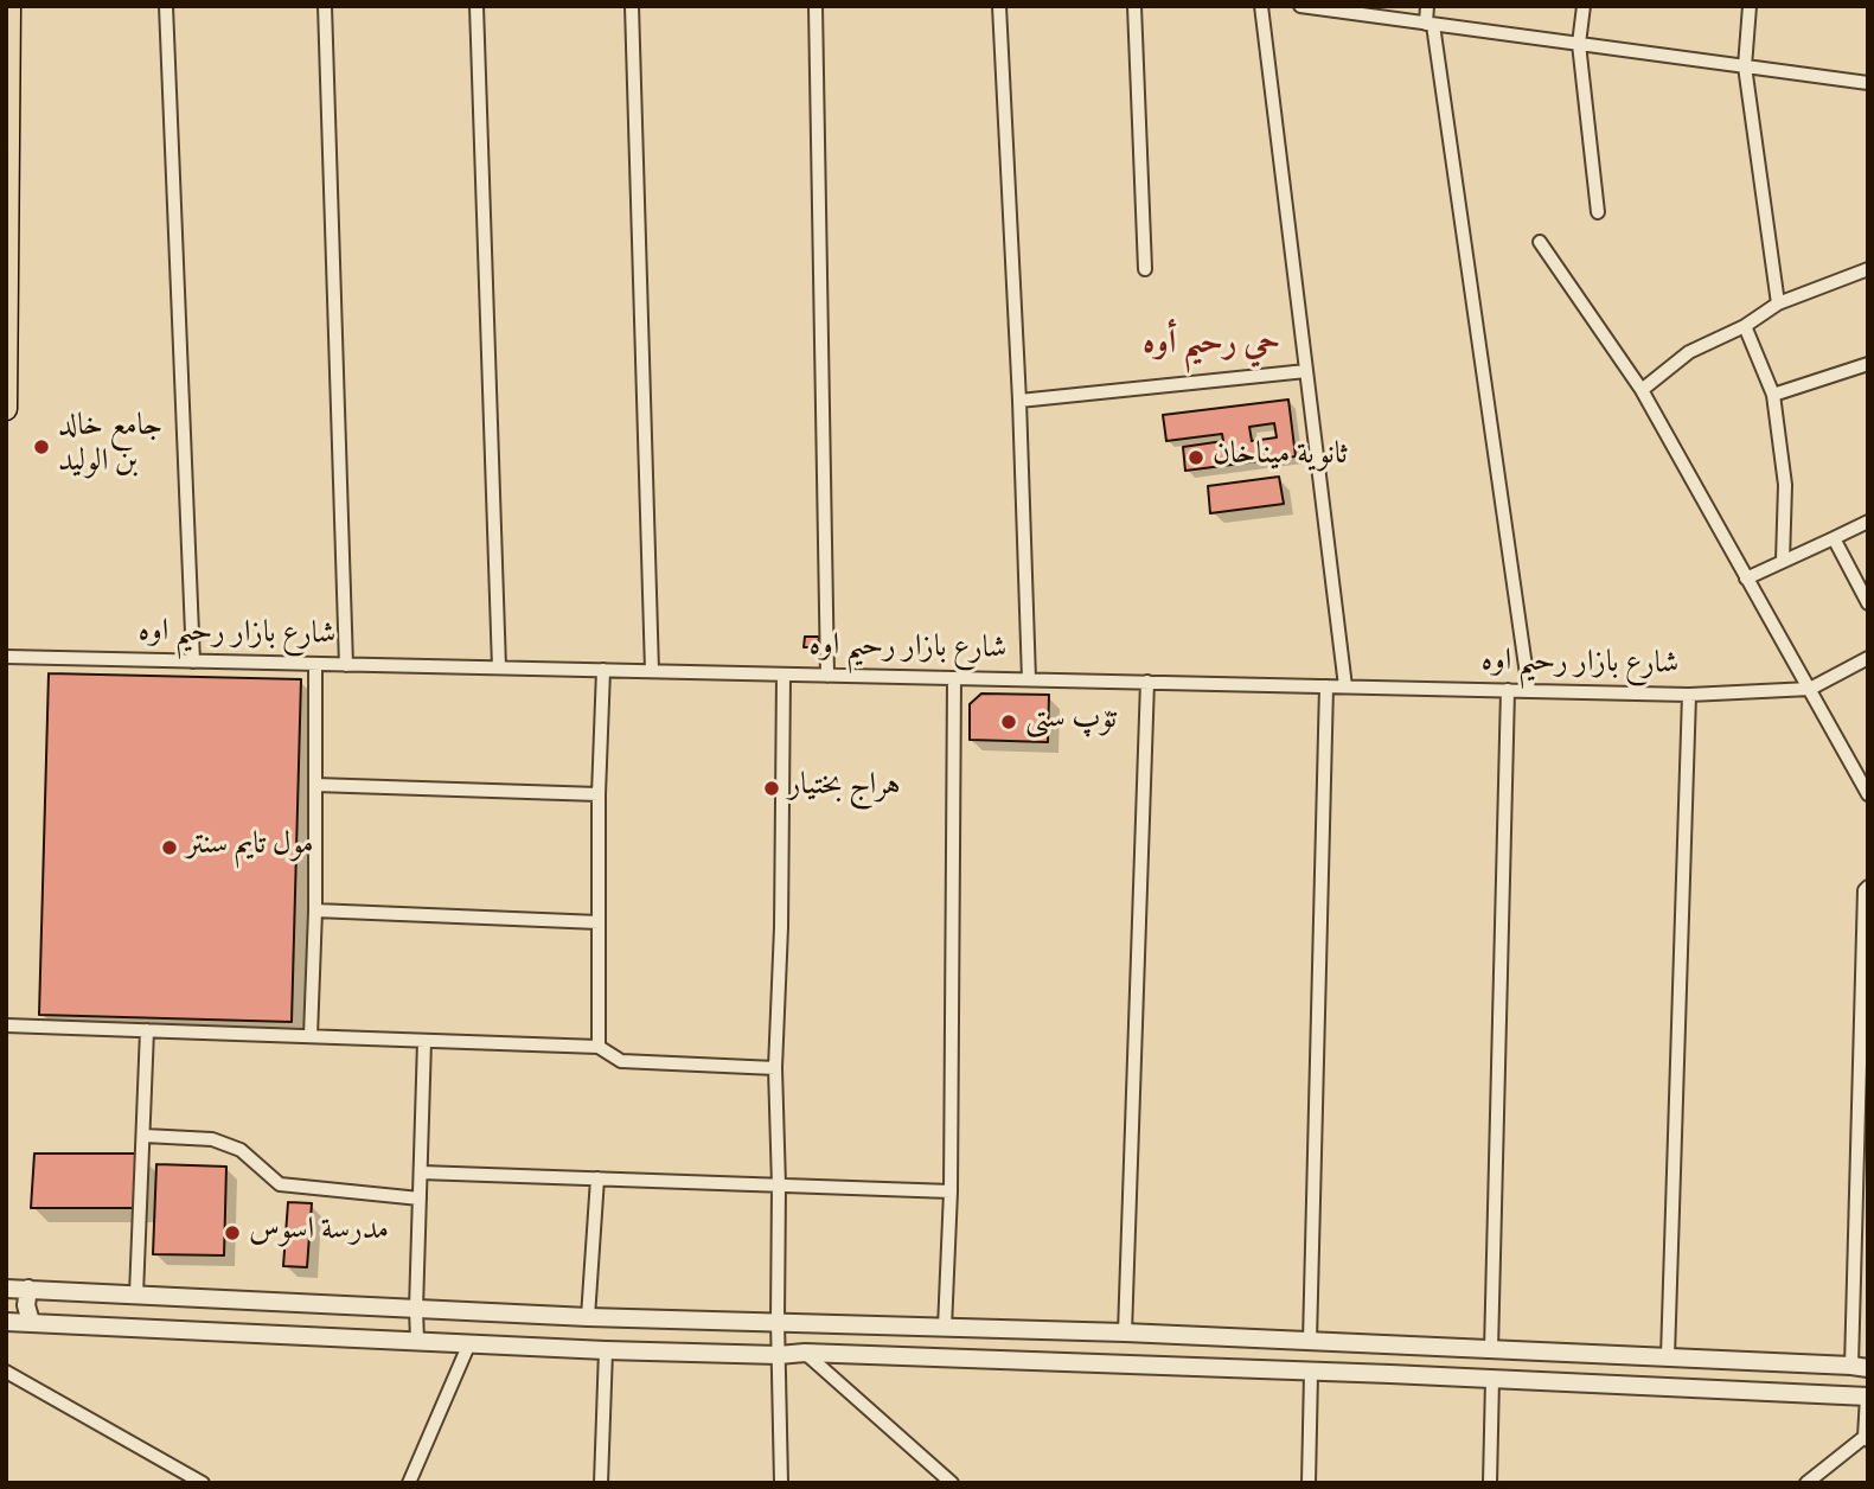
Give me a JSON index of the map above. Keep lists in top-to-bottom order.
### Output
{
  "streets": {
    "street": ["شارع بازار رحيم اوه"]
  },
  "districts": ["حي رحيم أوه"],
  "places": [
    "جامع خالد بن الوليد",
    "ثانوية ميناخان",
    "تۆپ ستی",
    "هراج بختيار",
    "مول تايم سنتر",
    "مدرسة اسوس"
  ]
}
